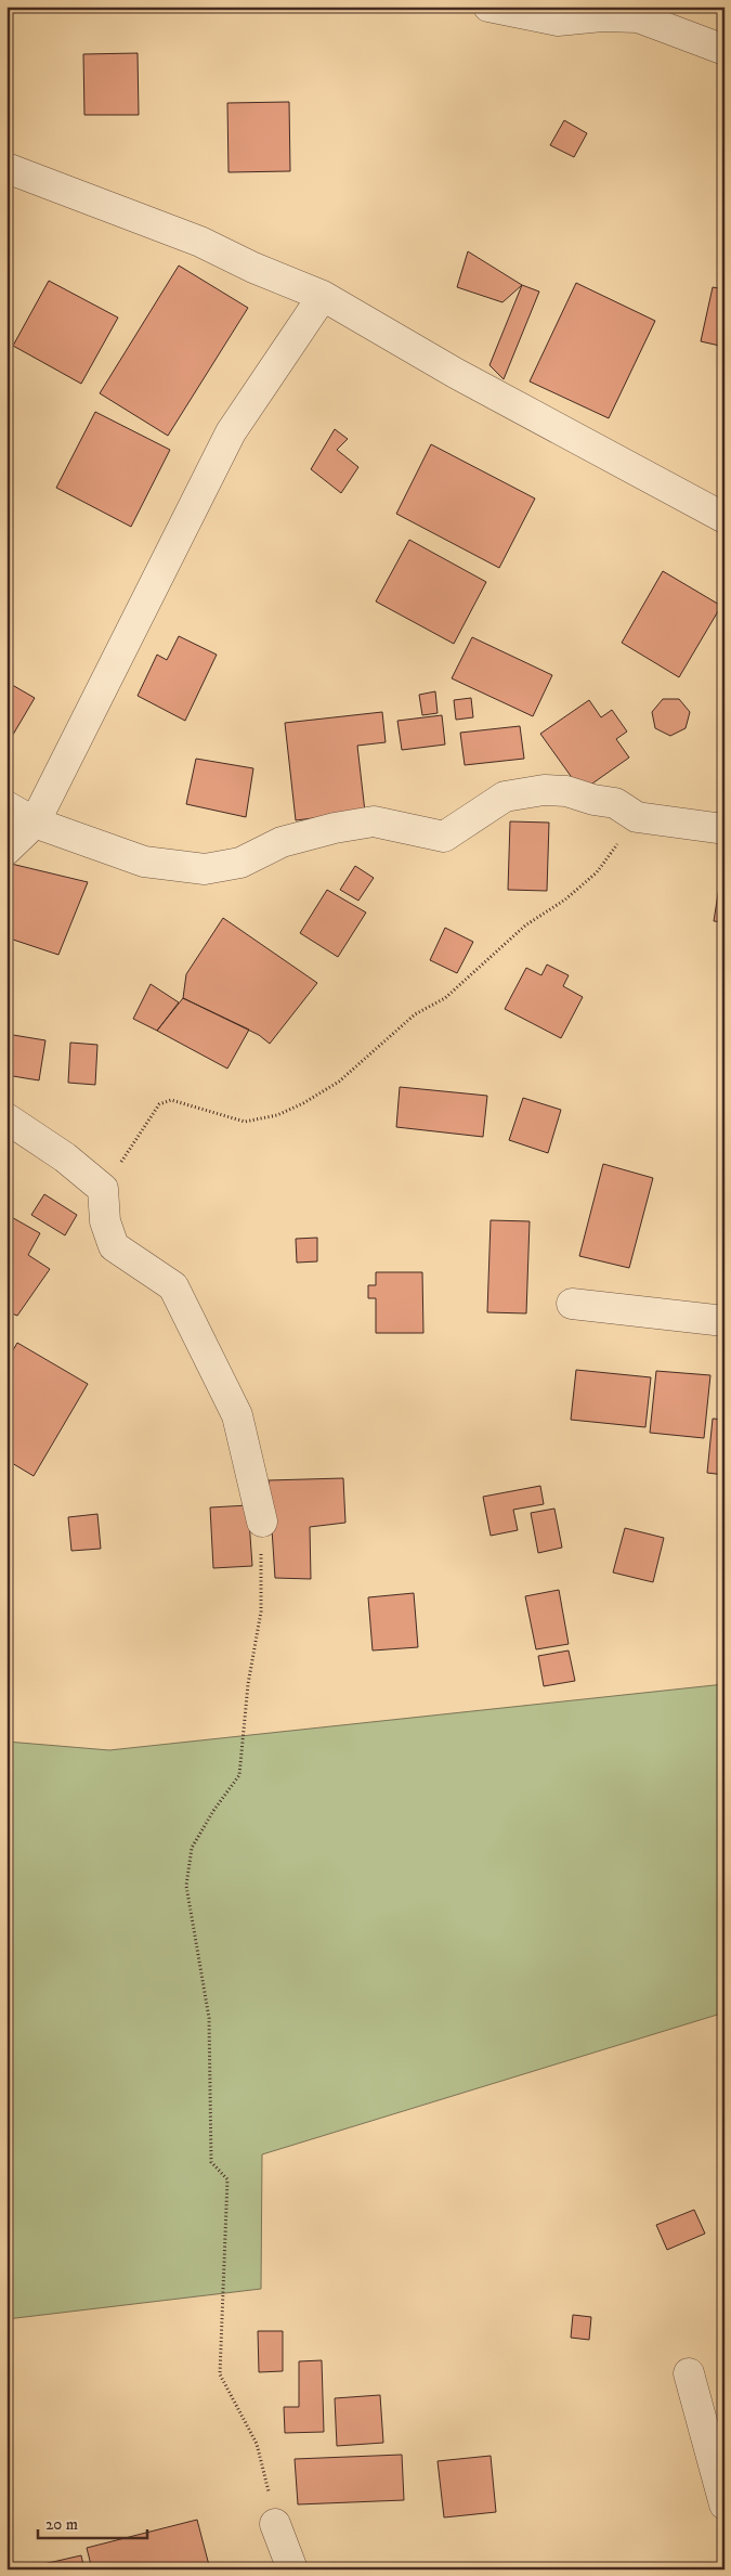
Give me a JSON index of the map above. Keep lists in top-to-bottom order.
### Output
{
  "scale_bar": "20 m"
}
